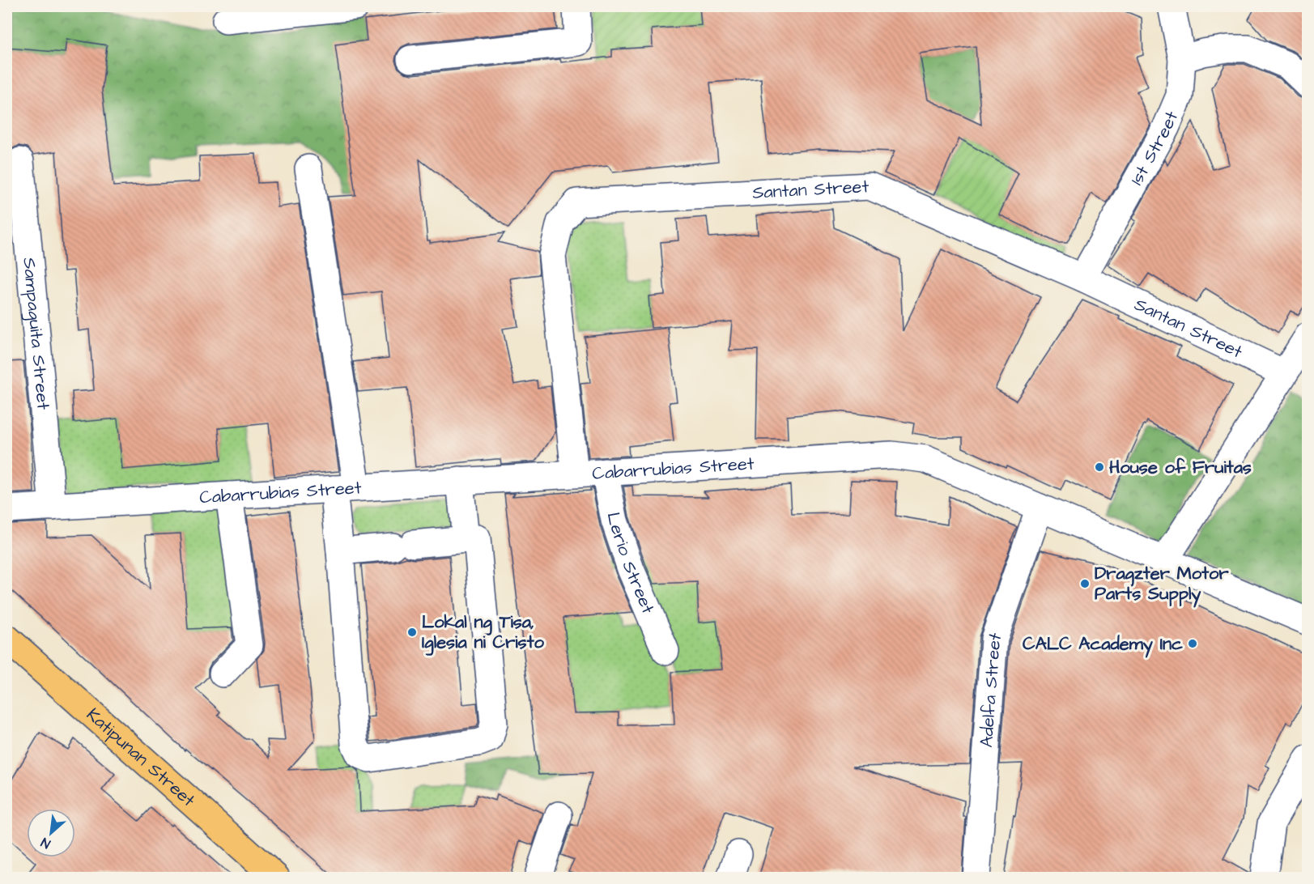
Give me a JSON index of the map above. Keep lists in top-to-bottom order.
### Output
{
  "streets": {
    "main road": ["Katipunan Street"],
    "street": [
      "1st Street",
      "Santan Street",
      "Sampaguita Street",
      "Cabarrubias Street",
      "Lerio Street",
      "Adelfa Street"
    ]
  },
  "crossings": [
    ["1st Street", "Santan Street"],
    ["Santan Street", "Cabarrubias Street"],
    ["Sampaguita Street", "Cabarrubias Street"],
    ["Cabarrubias Street", "Lerio Street"],
    ["Cabarrubias Street", "Adelfa Street"]
  ],
  "places": [
    "House of Fruitas",
    "Dragzter Motor Parts Supply",
    "Lokal ng Tisa, Iglesia ni Cristo",
    "CALC Academy Inc"
  ],
  "north": "bottom left"
}
